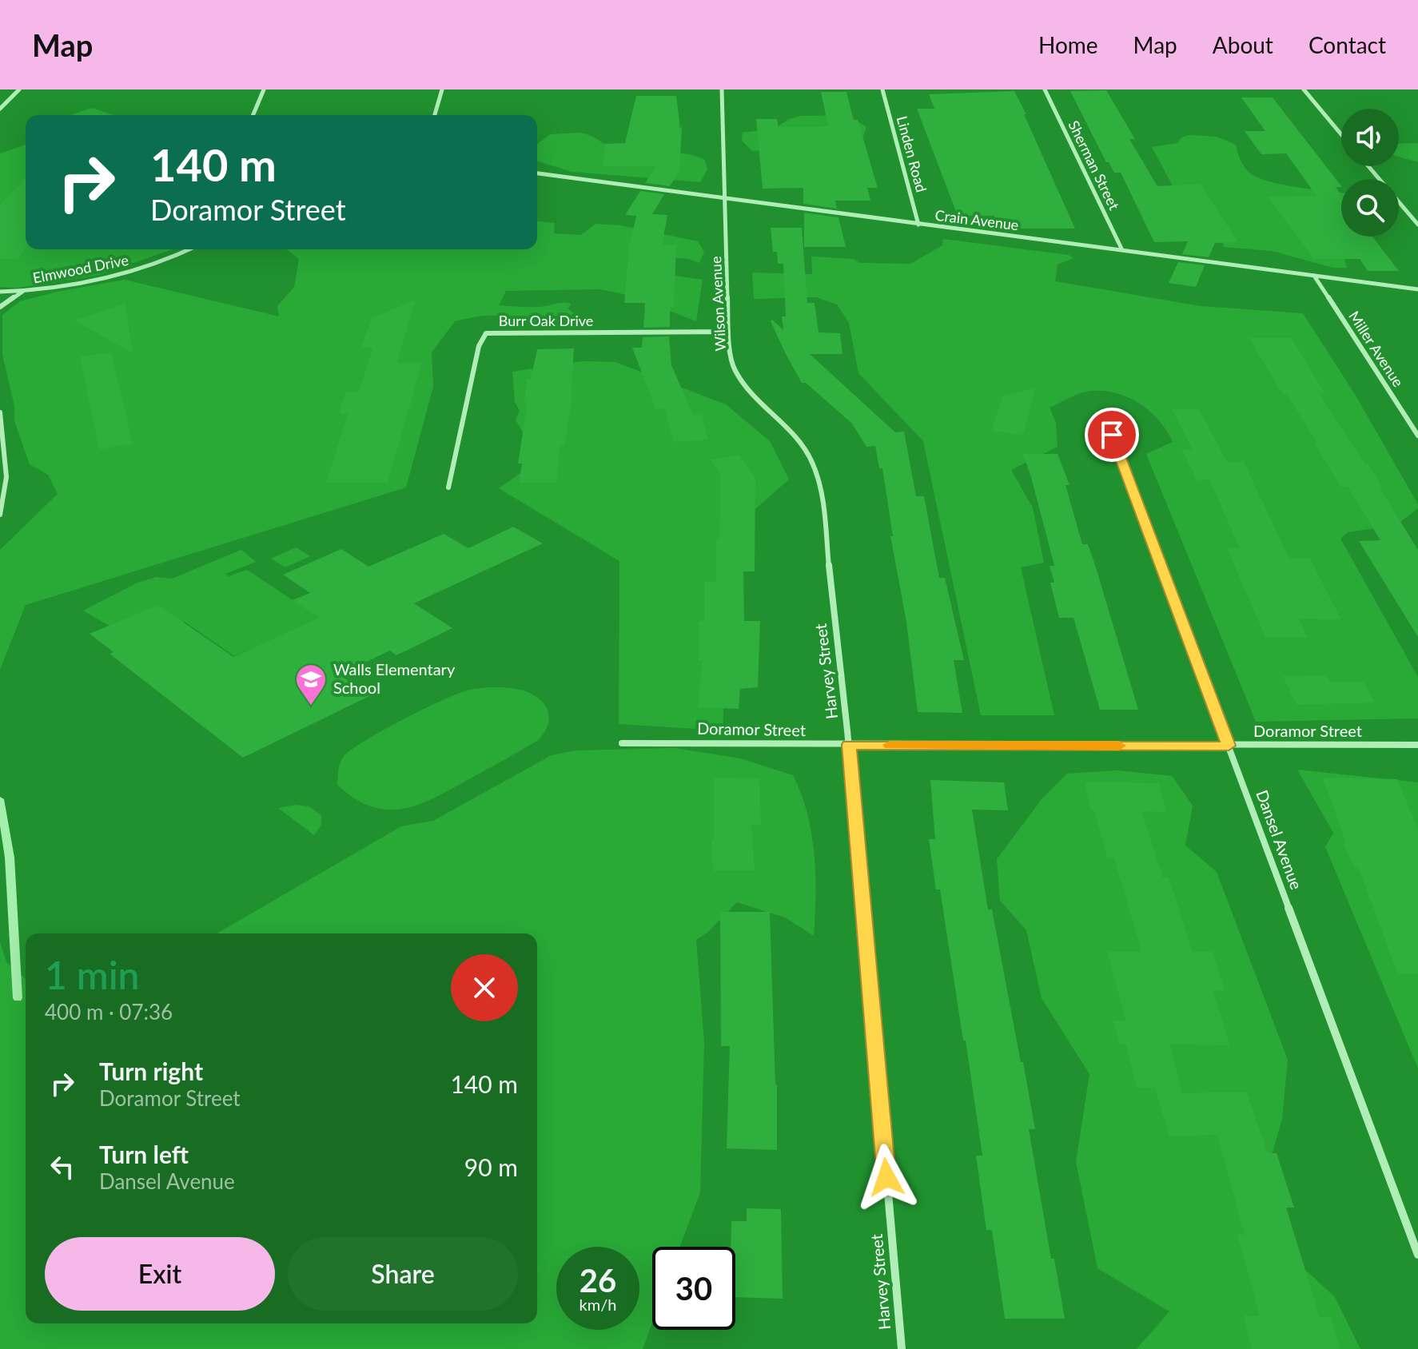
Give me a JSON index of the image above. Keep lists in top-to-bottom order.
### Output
{
  "streets": {
    "street": [
      "Linden Road",
      "Sherman Street",
      "Crain Avenue",
      "Elmwood Drive",
      "Wilson Avenue",
      "Burr Oak Drive",
      "Miller Avenue",
      "Harvey Street",
      "Doramor Street",
      "Dansel Avenue"
    ]
  },
  "crossings": [
    ["Linden Road", "Crain Avenue"],
    ["Sherman Street", "Crain Avenue"],
    ["Crain Avenue", "Wilson Avenue"],
    ["Crain Avenue", "Miller Avenue"],
    ["Wilson Avenue", "Burr Oak Drive"],
    ["Wilson Avenue", "Harvey Street"],
    ["Harvey Street", "Doramor Street"],
    ["Doramor Street", "Dansel Avenue"]
  ],
  "places": {
    "school or university": ["Walls Elementary School"]
  },
  "page": {
    "header": "Map",
    "nav": [
      "Home",
      "Map",
      "About",
      "Contact"
    ],
    "turn": ["140 m", "Doramor Street"],
    "heading": ["1 min", "400 m · 07:36"],
    "list": [
      {
        "name": "Turn right",
        "note": "Doramor Street",
        "value": "140 m"
      },
      {
        "name": "Turn left",
        "note": "Dansel Avenue",
        "value": "90 m"
      }
    ],
    "buttons": ["Exit", "Share"],
    "speed": "26 km/h",
    "limit": "30"
  }
}
